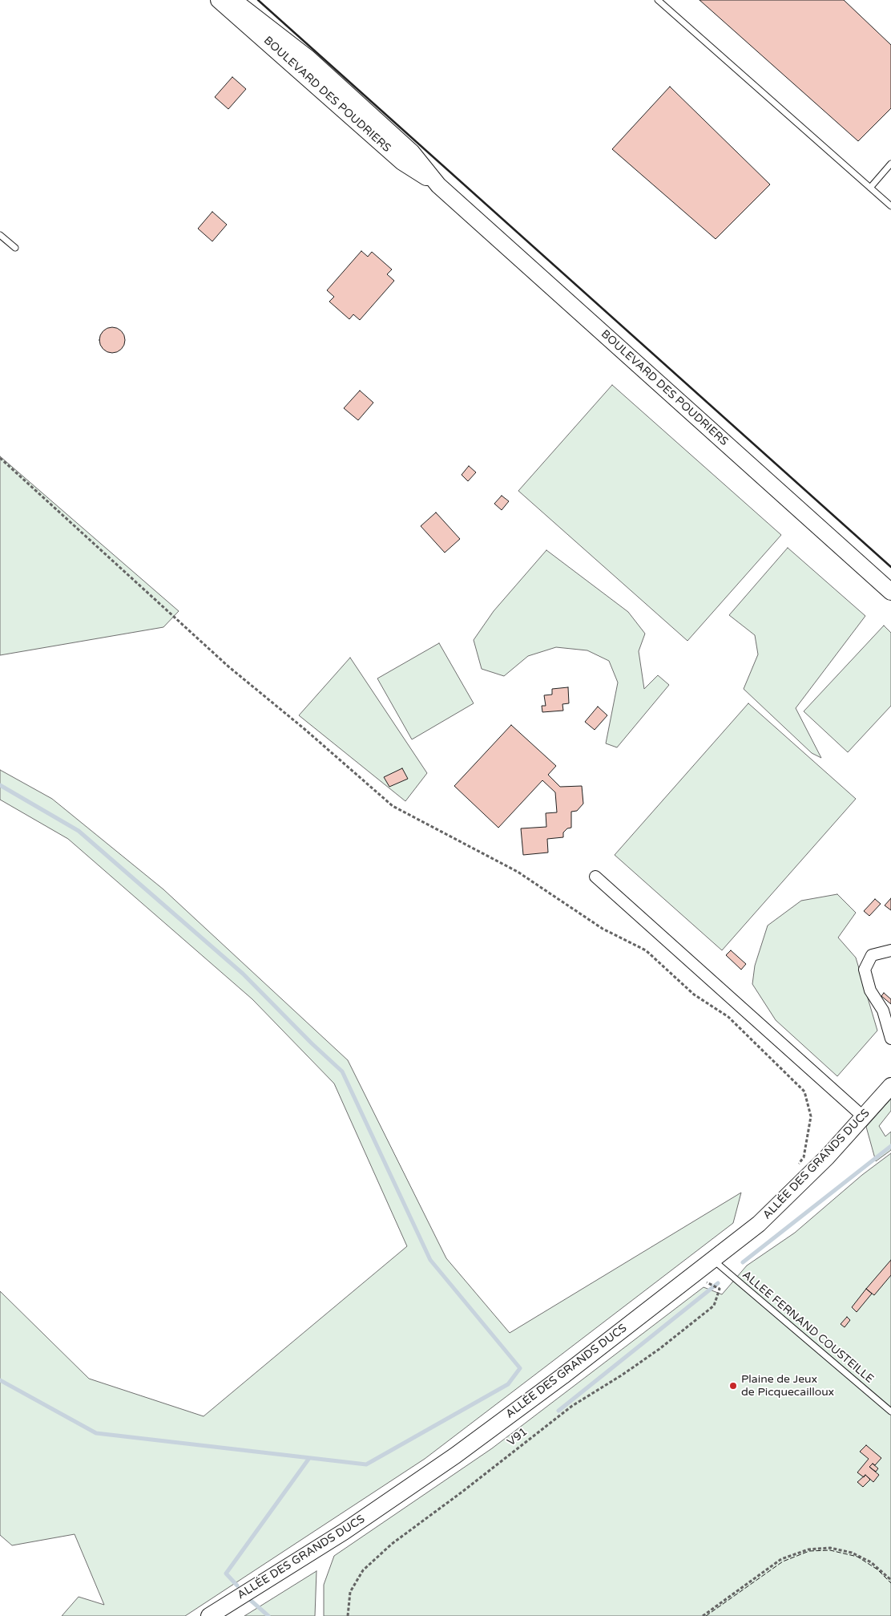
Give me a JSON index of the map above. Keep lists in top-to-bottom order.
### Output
{
  "streets": {
    "main road": ["BOULEVARD DES POUDRIERS", "ALLÉE DES GRANDS DUCS"],
    "lane": ["ALLEE FERNAND COUSTEILLE"],
    "path": ["V91"]
  },
  "crossings": [
    ["ALLÉE DES GRANDS DUCS", "ALLEE FERNAND COUSTEILLE"],
    ["ALLÉE DES GRANDS DUCS", "V91"]
  ],
  "places": ["Plaine de Jeux de Picquecailloux"]
}
